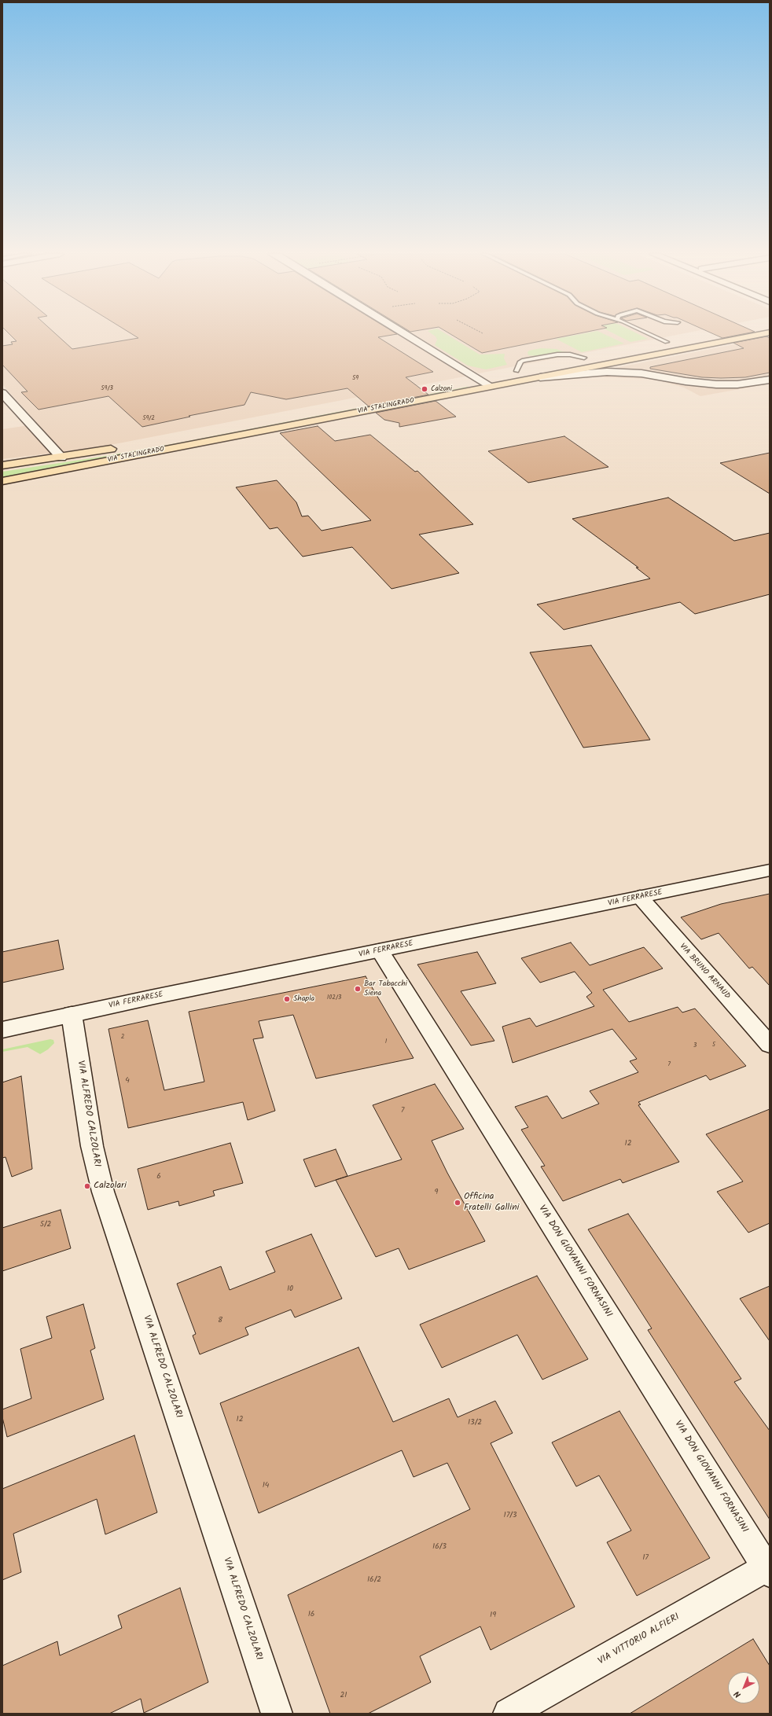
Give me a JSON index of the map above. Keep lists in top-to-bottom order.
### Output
{
  "streets": {
    "main road": ["VIA STALINGRADO"],
    "street": [
      "VIA FERRARESE",
      "VIA BRUNO ARNAUD",
      "VIA ALFREDO CALZOLARI",
      "VIA DON GIOVANNI FORNASINI",
      "VIA VITTORIO ALFIERI"
    ]
  },
  "crossings": [
    ["VIA FERRARESE", "VIA BRUNO ARNAUD"],
    ["VIA FERRARESE", "VIA ALFREDO CALZOLARI"],
    ["VIA FERRARESE", "VIA DON GIOVANNI FORNASINI"],
    ["VIA DON GIOVANNI FORNASINI", "VIA VITTORIO ALFIERI"]
  ],
  "places": [
    "Calzoni",
    "Bar Tabacchi Siena",
    "Shapla",
    "Calzolari",
    "Officina Fratelli Gallini"
  ],
  "house_numbers": [
    "59",
    "59/3",
    "59/2",
    "102/3",
    "2",
    "1",
    "5",
    "3",
    "7",
    "4",
    "7",
    "12",
    "6",
    "9",
    "5/2",
    "10",
    "8",
    "12",
    "13/2",
    "14",
    "17/3",
    "16/3",
    "17",
    "16/2",
    "16",
    "19",
    "21"
  ],
  "north": "bottom left"
}
